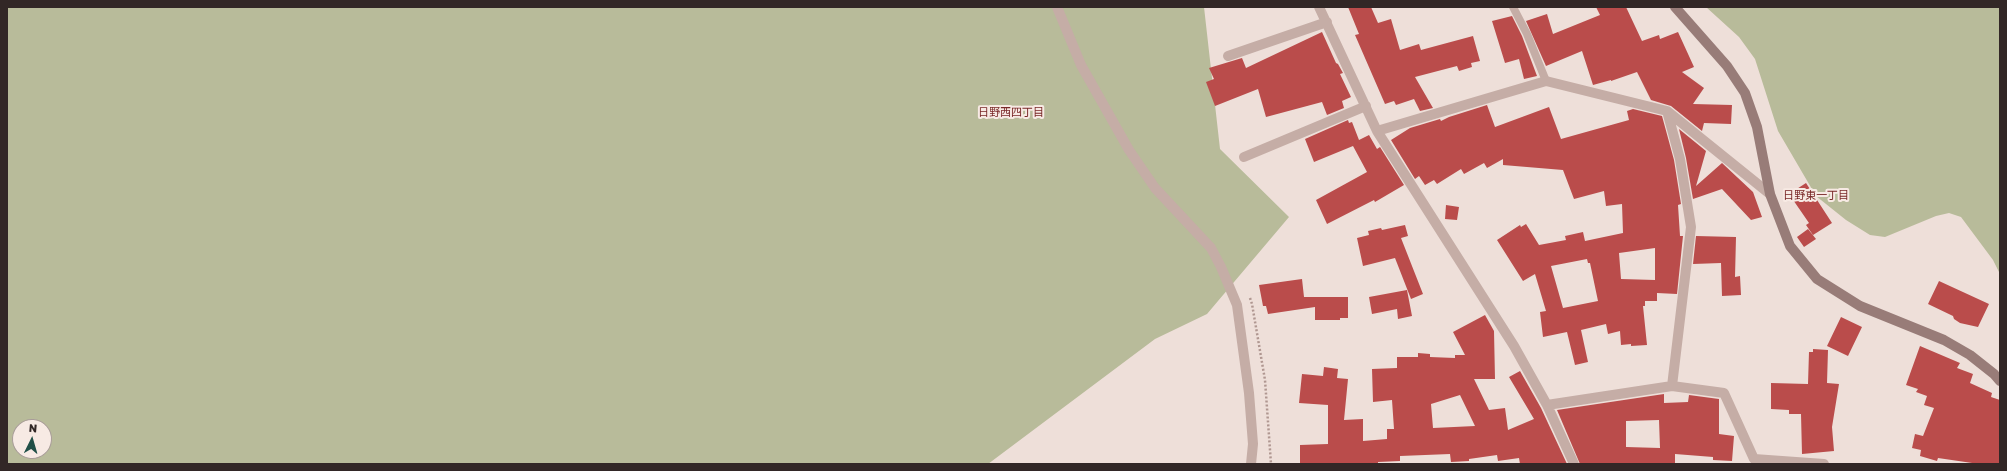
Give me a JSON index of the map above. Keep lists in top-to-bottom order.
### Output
{
  "districts": ["日野西四丁目", "日野東一丁目"],
  "north": "top"
}
